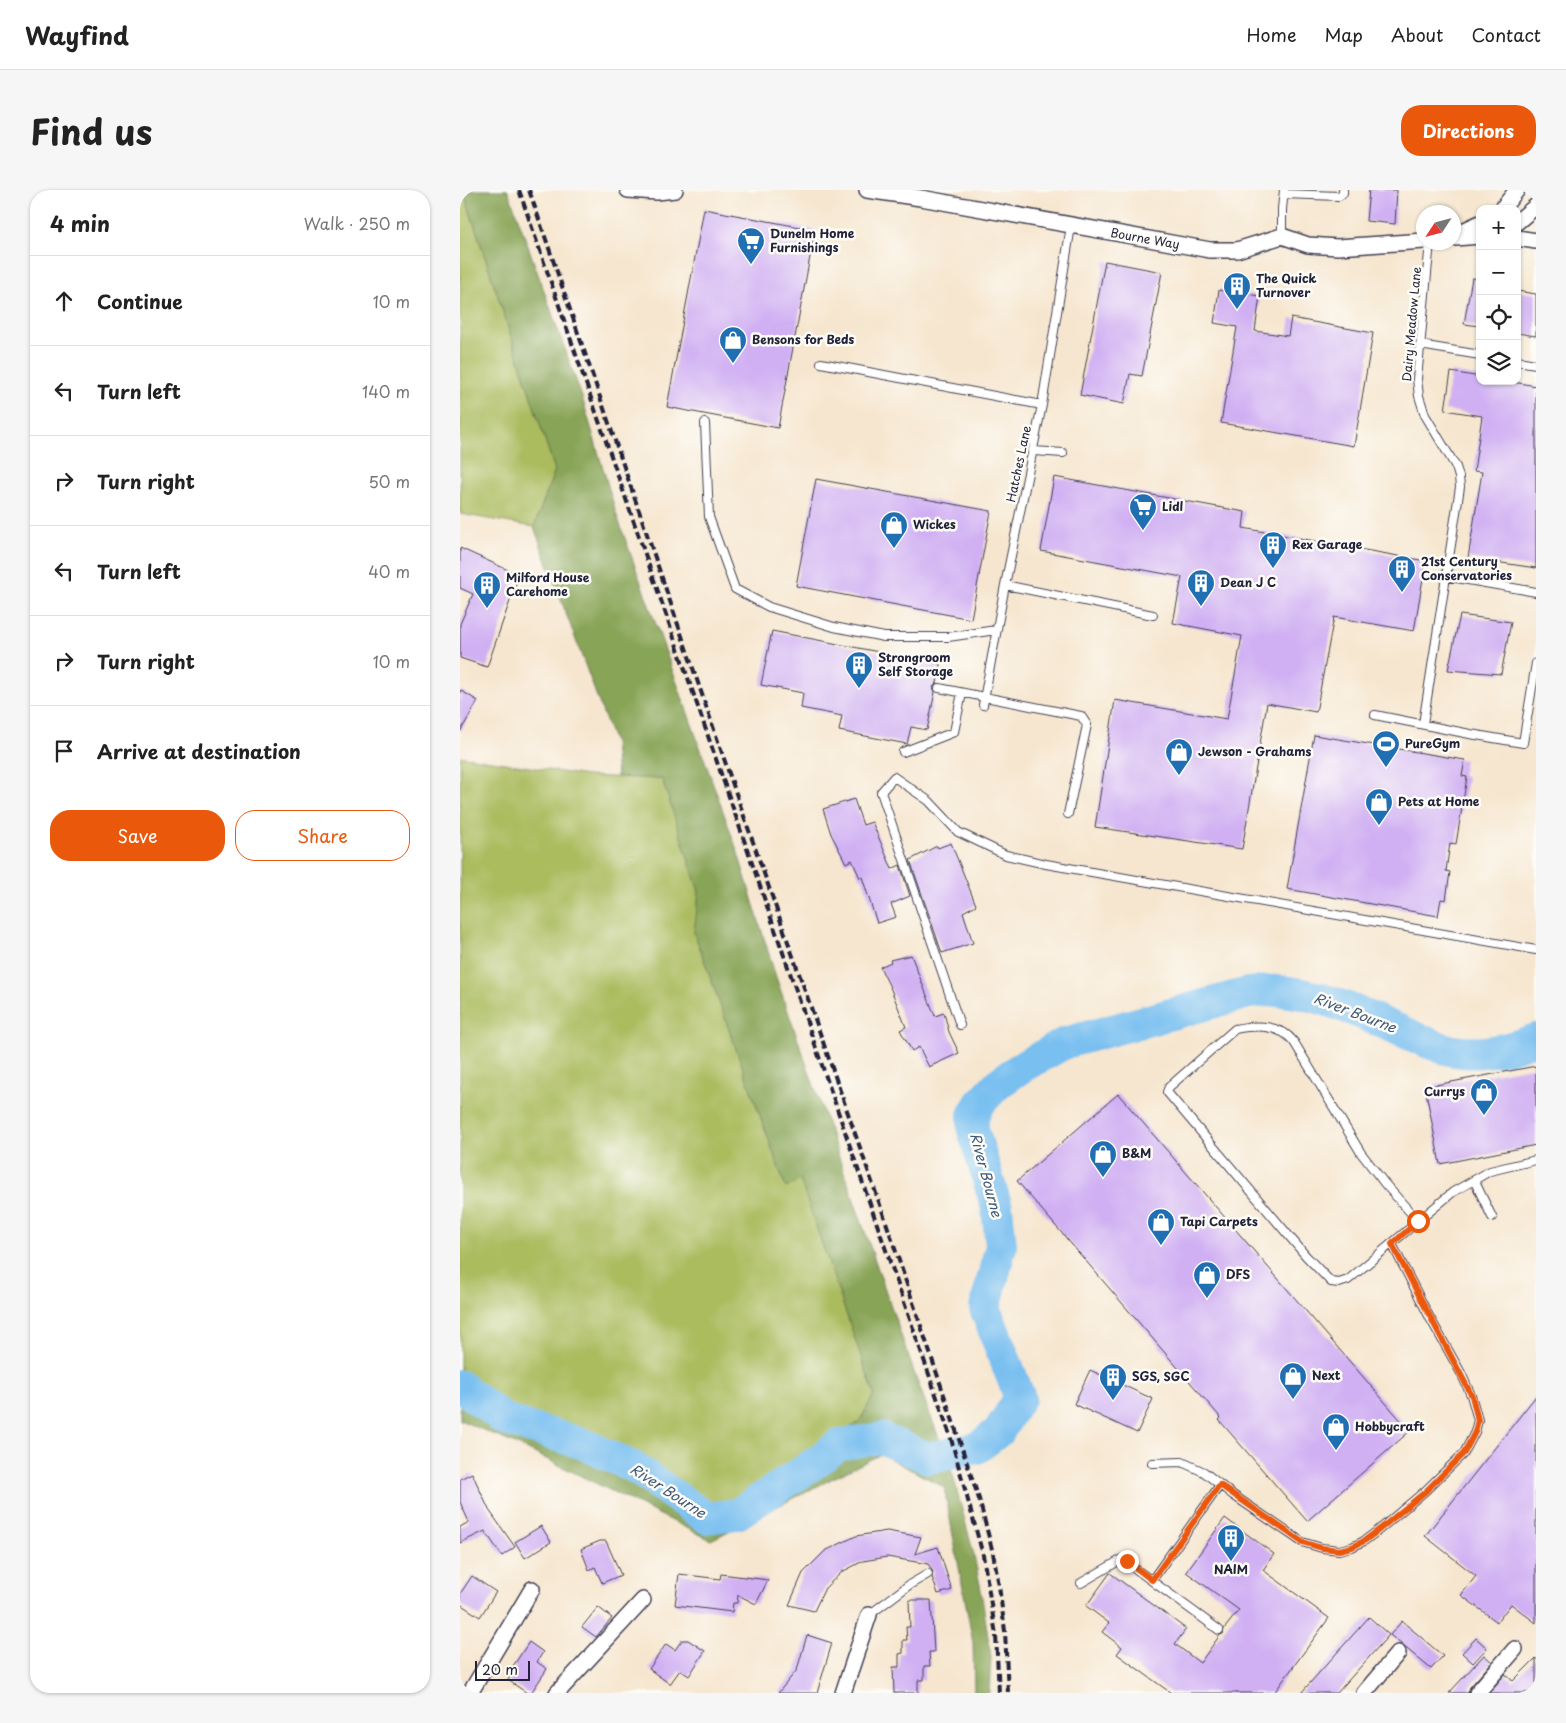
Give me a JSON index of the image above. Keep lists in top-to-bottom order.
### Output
{
  "streets": {
    "street": ["Bourne Way"],
    "lane": ["Dairy Meadow Lane", "Hatches Lane"]
  },
  "crossings": [
    ["Bourne Way", "Hatches Lane"]
  ],
  "water": ["River Bourne"],
  "places": {
    "supermarket": ["Dunelm Home Furnishings", "Lidl"],
    "building": [
      "The Quick Turnover",
      "Rex Garage",
      "21st Century Conservatories",
      "Dean J C",
      "Milford House Carehome",
      "Strongroom Self Storage",
      "SGS, SGC",
      "NAIM"
    ],
    "shop": [
      "Bensons for Beds",
      "Wickes",
      "Jewson - Grahams",
      "Pets at Home",
      "Currys",
      "B&M",
      "Tapi Carpets",
      "DFS",
      "Next",
      "Hobbycraft"
    ],
    "sports": ["PureGym"]
  },
  "scale_bar": "20 m",
  "north": "bottom left",
  "page": {
    "header": "Wayfind",
    "nav": [
      "Home",
      "Map",
      "About",
      "Contact"
    ],
    "title": "Find us",
    "buttons": [
      "Directions",
      ["Save", "Share"]
    ],
    "heading": ["4 min", "Walk · 250 m"],
    "map_buttons": ["+", "−"],
    "list": [
      ["Continue", "10 m"],
      ["Turn left", "140 m"],
      ["Turn right", "50 m"],
      ["Turn left", "40 m"],
      ["Turn right", "10 m"],
      "Arrive at destination"
    ],
    "scale": "20 m"
  }
}
